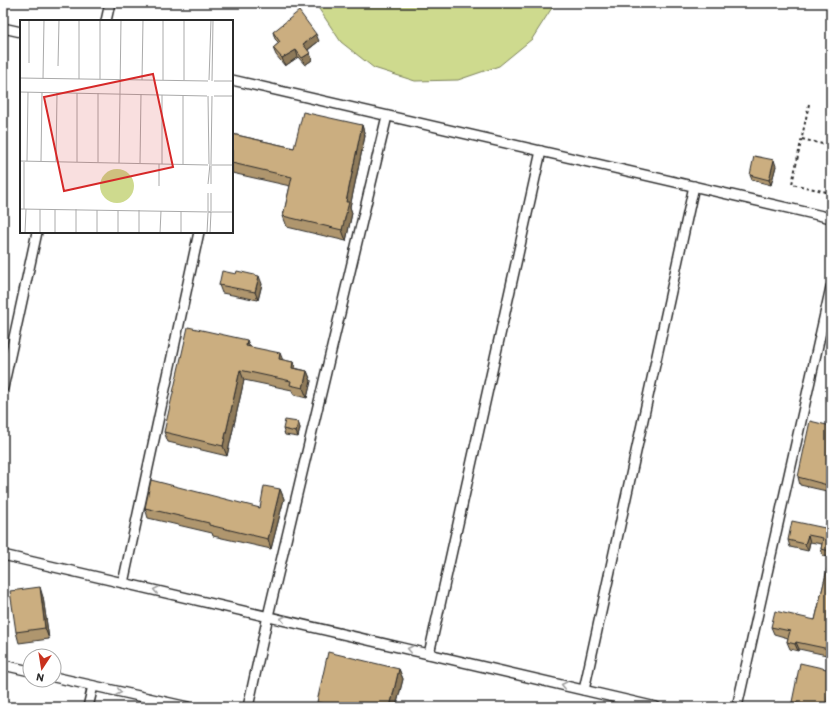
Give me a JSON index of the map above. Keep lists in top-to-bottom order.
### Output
{
  "north": "bottom"
}
